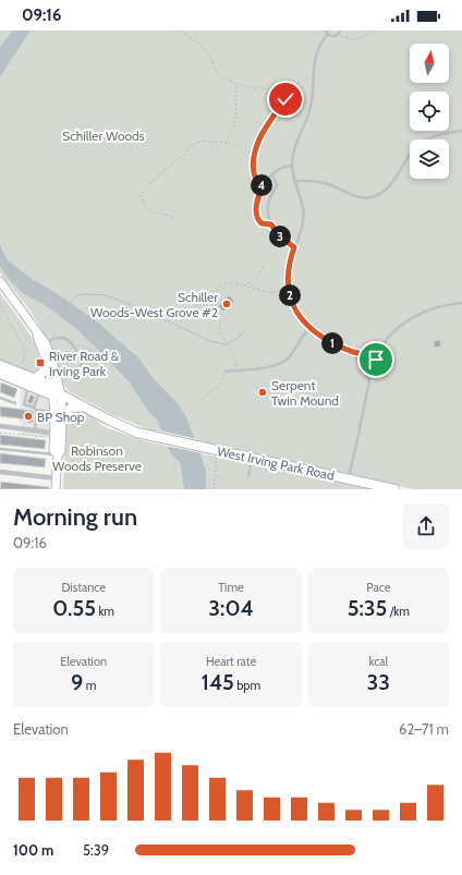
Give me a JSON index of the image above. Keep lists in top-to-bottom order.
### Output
{
  "streets": {
    "main road": ["West Irving Park Road"]
  },
  "parks": ["Schiller Woods", "Robinson Woods Preserve"],
  "places": {
    "other": ["Schiller Woods-West Grove #2", "Serpent Twin Mound", "BP Shop"],
    "transit": ["River Road & Irving Park"]
  },
  "north": "top",
  "page": {
    "status": "09:16",
    "pins": [
      "4",
      "3",
      "2",
      "1"
    ],
    "heading": ["Morning run", "09:16"],
    "stats": [
      ["Distance", "0.55 km"],
      ["Time", "3:04"],
      ["Pace", "5:35 /km"],
      ["Elevation", "9 m"],
      ["Heart rate", "145 bpm"],
      ["kcal", "33"]
    ],
    "chart": ["Elevation", "62–71 m"],
    "list": [
      {
        "name": "100 m",
        "note": "5:39"
      }
    ]
  }
}
